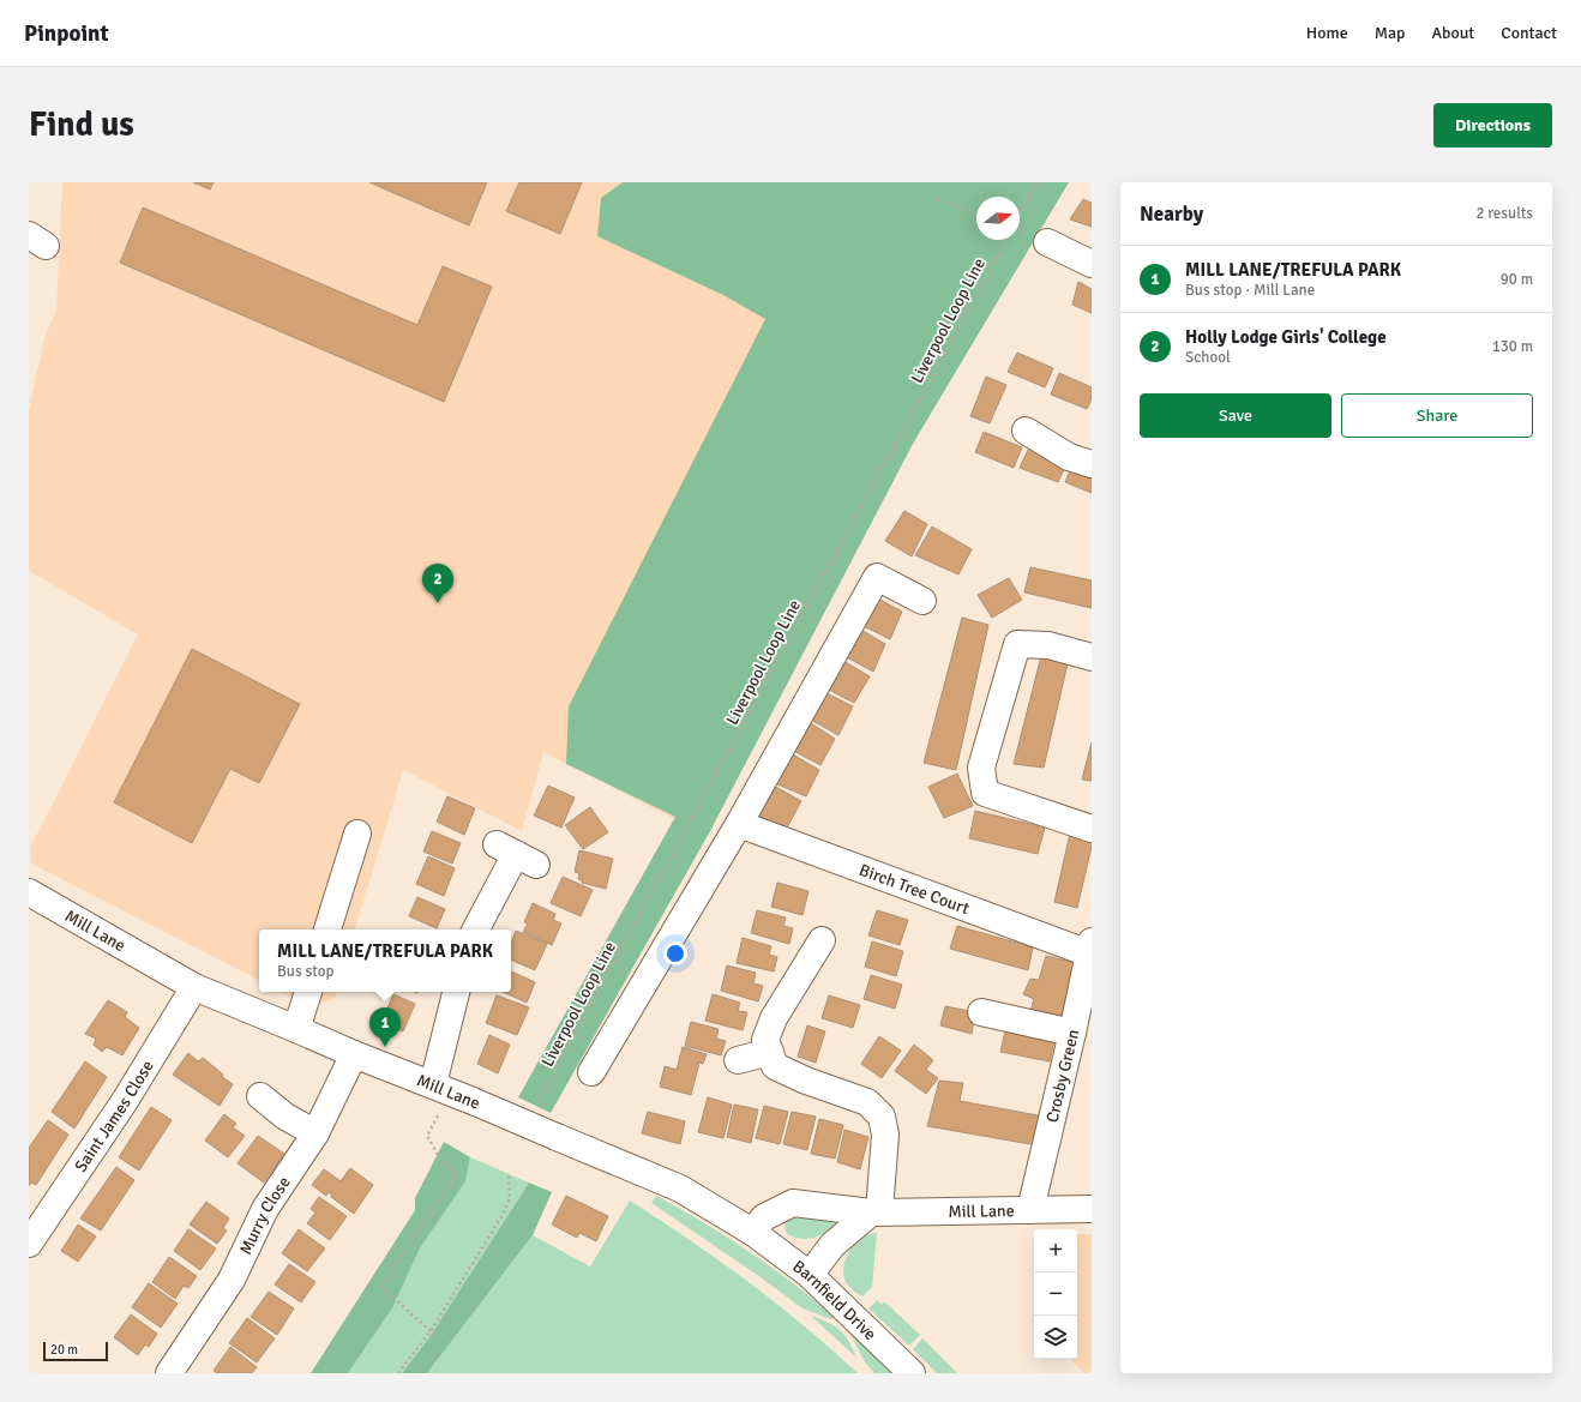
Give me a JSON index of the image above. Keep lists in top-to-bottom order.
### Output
{
  "streets": {
    "street": [
      "Birch Tree Court",
      "Mill Lane",
      "Crosby Green",
      "Saint James Close",
      "Murry Close",
      "Barnfield Drive"
    ],
    "path": ["Liverpool Loop Line"]
  },
  "crossings": [
    ["Birch Tree Court", "Crosby Green"],
    ["Mill Lane", "Crosby Green"],
    ["Mill Lane", "Saint James Close"],
    ["Mill Lane", "Murry Close"],
    ["Mill Lane", "Barnfield Drive"]
  ],
  "scale_bar": "20 m",
  "north": "right",
  "page": {
    "header": "Pinpoint",
    "nav": [
      "Home",
      "Map",
      "About",
      "Contact"
    ],
    "buttons": [
      "Directions",
      ["Save", "Share"]
    ],
    "title": "Find us",
    "heading": ["Nearby", "2 results"],
    "list": [
      {
        "mark": "1",
        "name": "MILL LANE/TREFULA PARK",
        "note": "Bus stop · Mill Lane",
        "value": "90 m"
      },
      {
        "mark": "2",
        "name": "Holly Lodge Girls' College",
        "note": "School",
        "value": "130 m"
      }
    ],
    "pins": ["2", "1"],
    "popup": ["MILL LANE/TREFULA PARK", "Bus stop"],
    "map_buttons": ["+", "−"],
    "scale": "20 m"
  }
}
